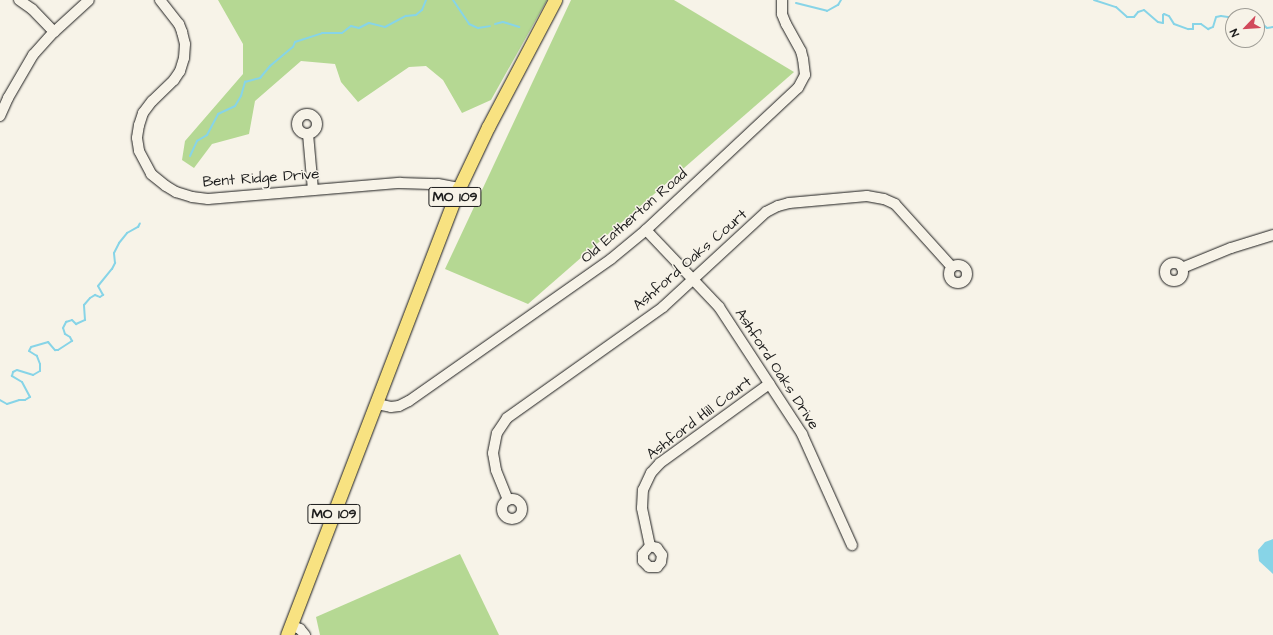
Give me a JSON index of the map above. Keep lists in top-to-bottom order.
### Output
{
  "streets": {
    "main road": ["MO 109"],
    "street": [
      "Bent Ridge Drive",
      "Old Eatherton Road",
      "Ashford Oaks Court",
      "Ashford Oaks Drive",
      "Ashford Hill Court"
    ]
  },
  "crossings": [
    ["Bent Ridge Drive", "MO 109"],
    ["MO 109", "Old Eatherton Road"],
    ["Old Eatherton Road", "Ashford Oaks Drive"],
    ["Ashford Oaks Court", "Ashford Oaks Drive"],
    ["Ashford Oaks Drive", "Ashford Hill Court"]
  ],
  "north": "bottom left"
}
